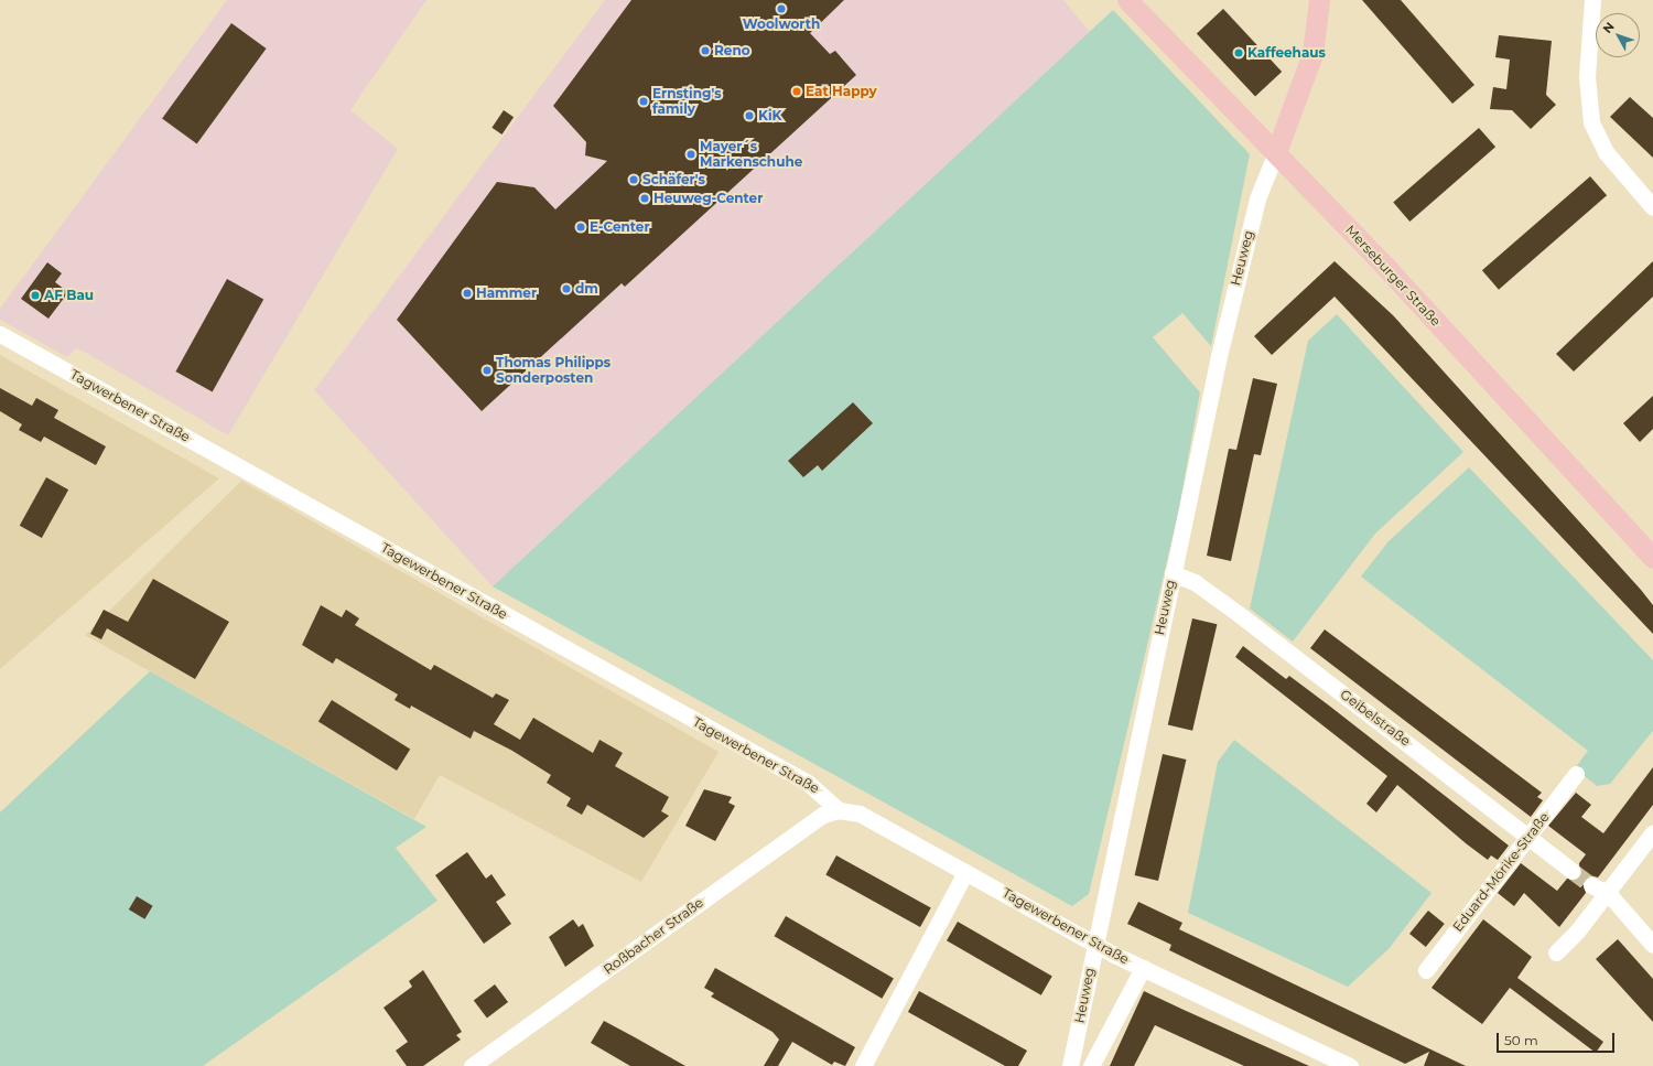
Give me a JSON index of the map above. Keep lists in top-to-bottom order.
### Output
{
  "streets": {
    "main road": ["Merseburger Straße"],
    "street": [
      "Heuweg",
      "Tagwerbener Straße",
      "Tagewerbener Straße",
      "Geibelstraße",
      "Eduard-Mörike-Straße",
      "Roßbacher Straße"
    ]
  },
  "crossings": [
    ["Heuweg", "Merseburger Straße"],
    ["Heuweg", "Tagewerbener Straße"],
    ["Heuweg", "Geibelstraße"],
    ["Tagwerbener Straße", "Tagewerbener Straße"],
    ["Tagewerbener Straße", "Roßbacher Straße"],
    ["Geibelstraße", "Eduard-Mörike-Straße"]
  ],
  "places": [
    "Woolworth",
    "Reno",
    "Kaffeehaus",
    "Eat Happy",
    "Ernsting's family",
    "KiK",
    "Mayer´s Markenschuhe",
    "Schäfer's",
    "Heuweg-Center",
    "E-Center",
    "dm",
    "Hammer",
    "AF Bau",
    "Thomas Philipps Sonderposten"
  ],
  "scale_bar": "50 m",
  "north": "top left"
}
